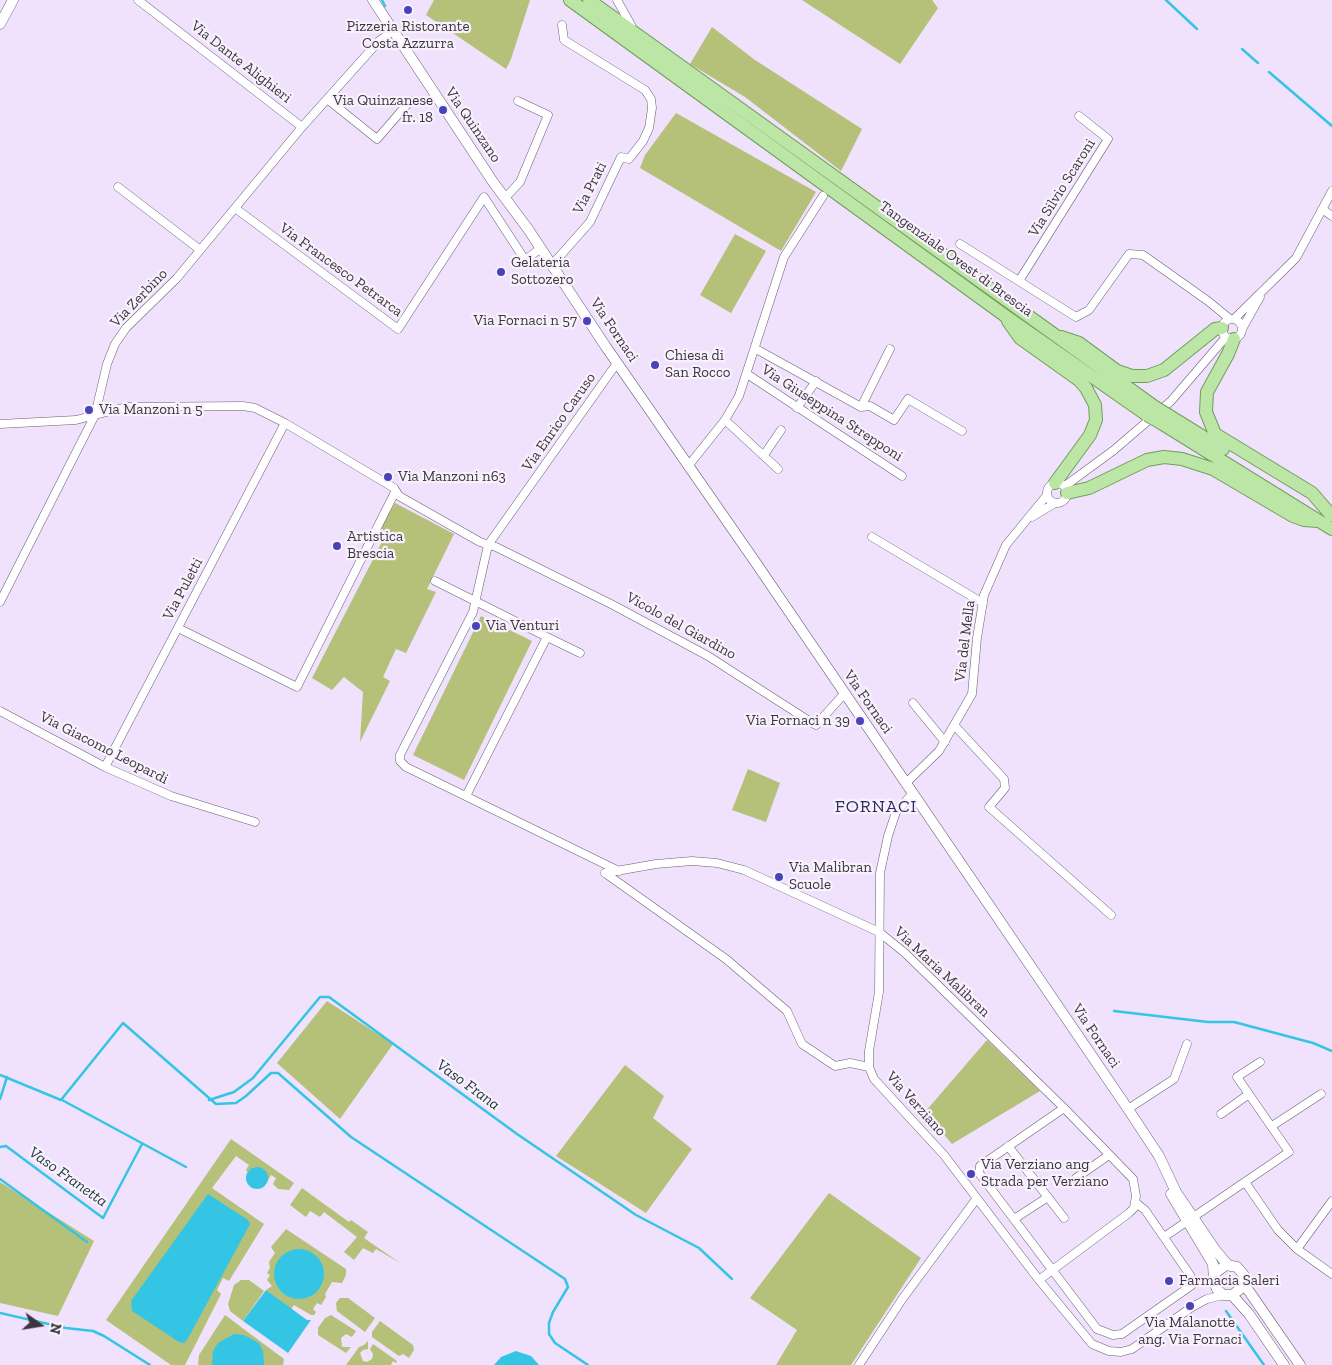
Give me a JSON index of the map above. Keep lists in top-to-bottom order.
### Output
{
  "streets": {
    "main road": ["Tangenziale Ovest di Brescia"],
    "street": [
      "Via Dante Alighieri",
      "Via Quinzano",
      "Via Prati",
      "Via Silvio Scaroni",
      "Via Francesco Petrarca",
      "Via Zerbino",
      "Via Fornaci",
      "Via Giuseppina Strepponi",
      "Via Enrico Caruso",
      "Via Puletti",
      "Vicolo del Giardino",
      "Via del Mella",
      "Via Giacomo Leopardi",
      "Via Maria Malibran",
      "Via Verziano"
    ]
  },
  "crossings": [
    ["Via Dante Alighieri", "Via Zerbino"],
    ["Via Quinzano", "Via Prati"],
    ["Via Quinzano", "Via Francesco Petrarca"],
    ["Via Quinzano", "Via Zerbino"],
    ["Via Quinzano", "Via Fornaci"],
    ["Via Prati", "Via Fornaci"],
    ["Via Francesco Petrarca", "Via Zerbino"],
    ["Via Fornaci", "Via Enrico Caruso"],
    ["Via Fornaci", "Vicolo del Giardino"],
    ["Via Fornaci", "Via del Mella"],
    ["Via Fornaci", "Via Verziano"],
    ["Via Enrico Caruso", "Vicolo del Giardino"],
    ["Via Puletti", "Via Giacomo Leopardi"],
    ["Via Maria Malibran", "Via Verziano"]
  ],
  "districts": ["FORNACI"],
  "water": ["Vaso Frana", "Vaso Franetta"],
  "places": [
    "Pizzeria Ristorante Costa Azzurra",
    "Via Quinzanese fr. 18",
    "Gelateria Sottozero",
    "Via Fornaci n 57",
    "Chiesa di San Rocco",
    "Via Manzoni n 5",
    "Via Manzoni n63",
    "Artistica Brescia",
    "Via Venturi",
    "Via Fornaci n 39",
    "Via Malibran Scuole",
    "Via Verziano ang Strada per Verziano",
    "Farmacia Saleri",
    "Via Malanotte ang. Via Fornaci"
  ],
  "north": "right"
}
